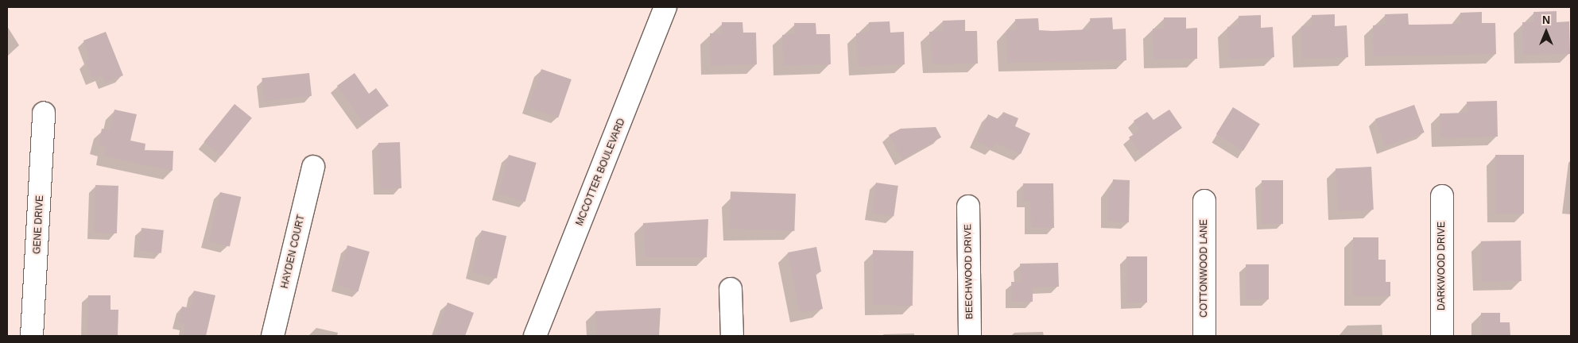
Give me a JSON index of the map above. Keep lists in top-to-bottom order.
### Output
{
  "streets": {
    "street": [
      "MCCOTTER BOULEVARD",
      "GENE DRIVE",
      "HAYDEN COURT",
      "DARKWOOD DRIVE",
      "COTTONWOOD LANE",
      "BEECHWOOD DRIVE"
    ]
  },
  "north": "top"
}
